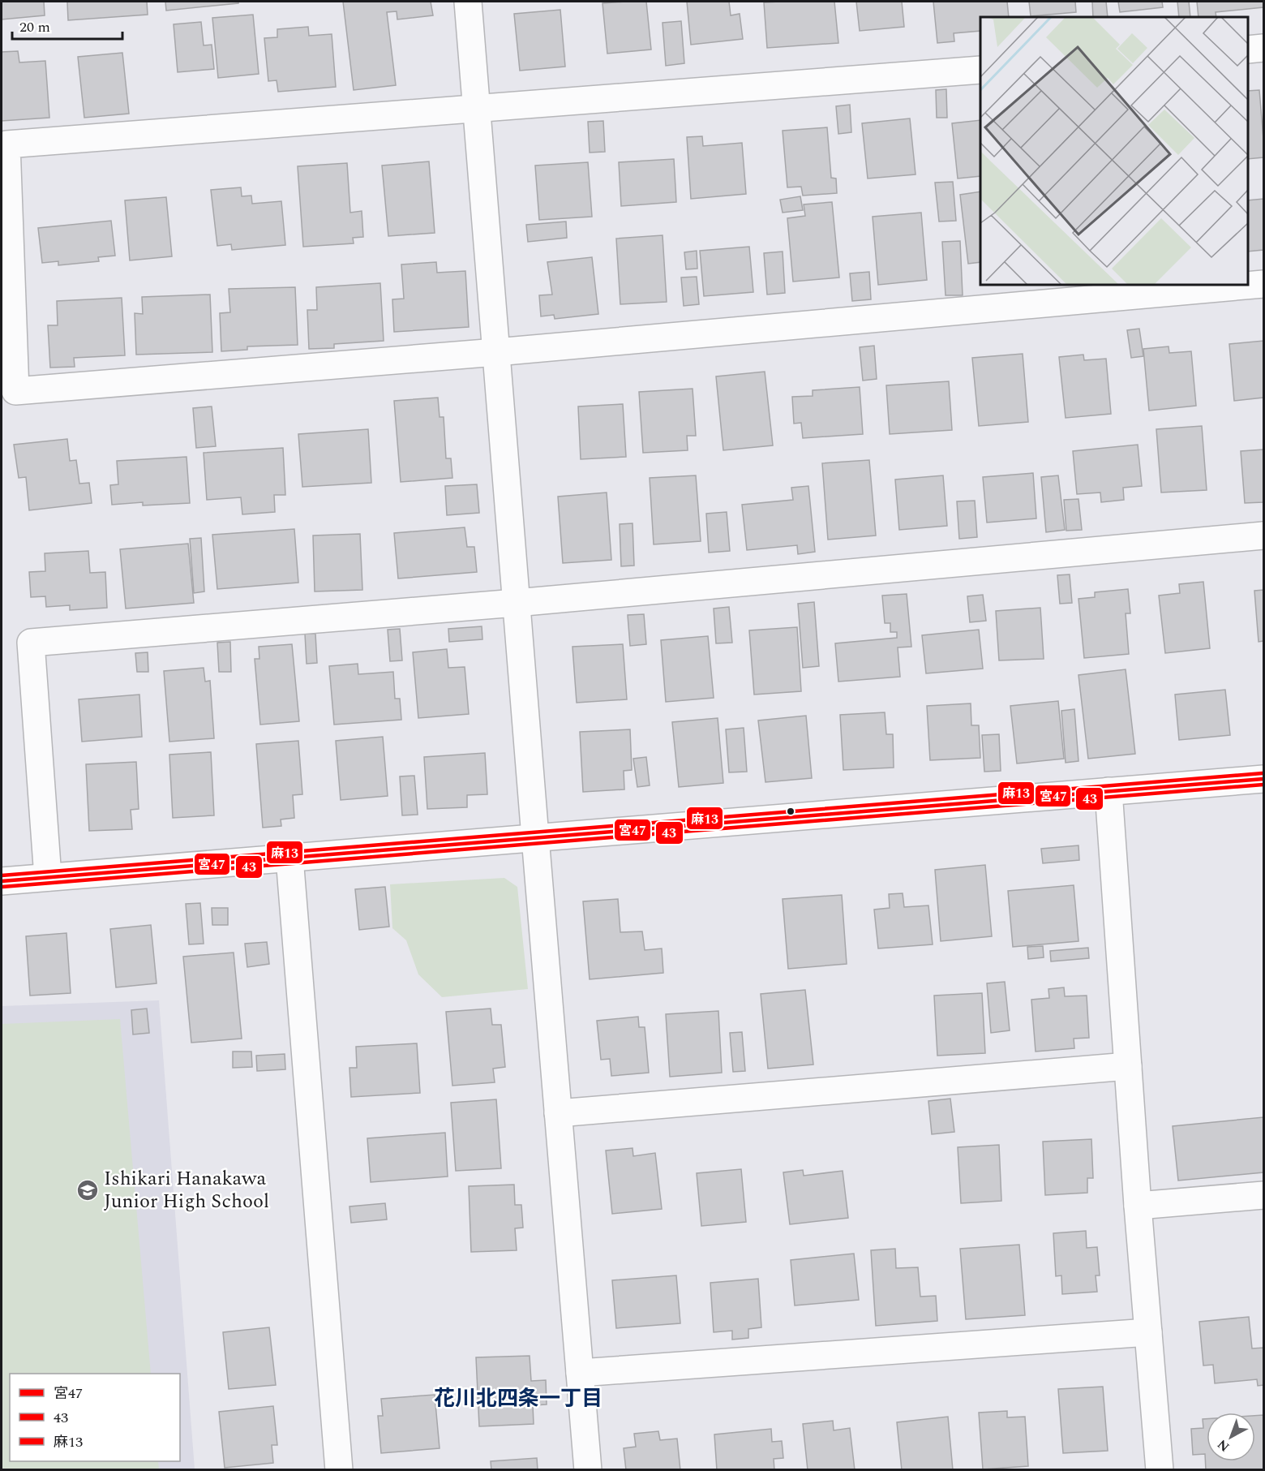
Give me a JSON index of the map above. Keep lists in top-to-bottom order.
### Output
{
  "districts": ["花川北四条一丁目"],
  "places": {
    "school or university": ["Ishikari Hanakawa Junior High School"]
  },
  "lines": ["transit line 麻13", "transit line 宮47", "transit line 43"],
  "legend": ["宮47", "43", "麻13"],
  "scale_bar": "20 m",
  "north": "bottom left"
}
